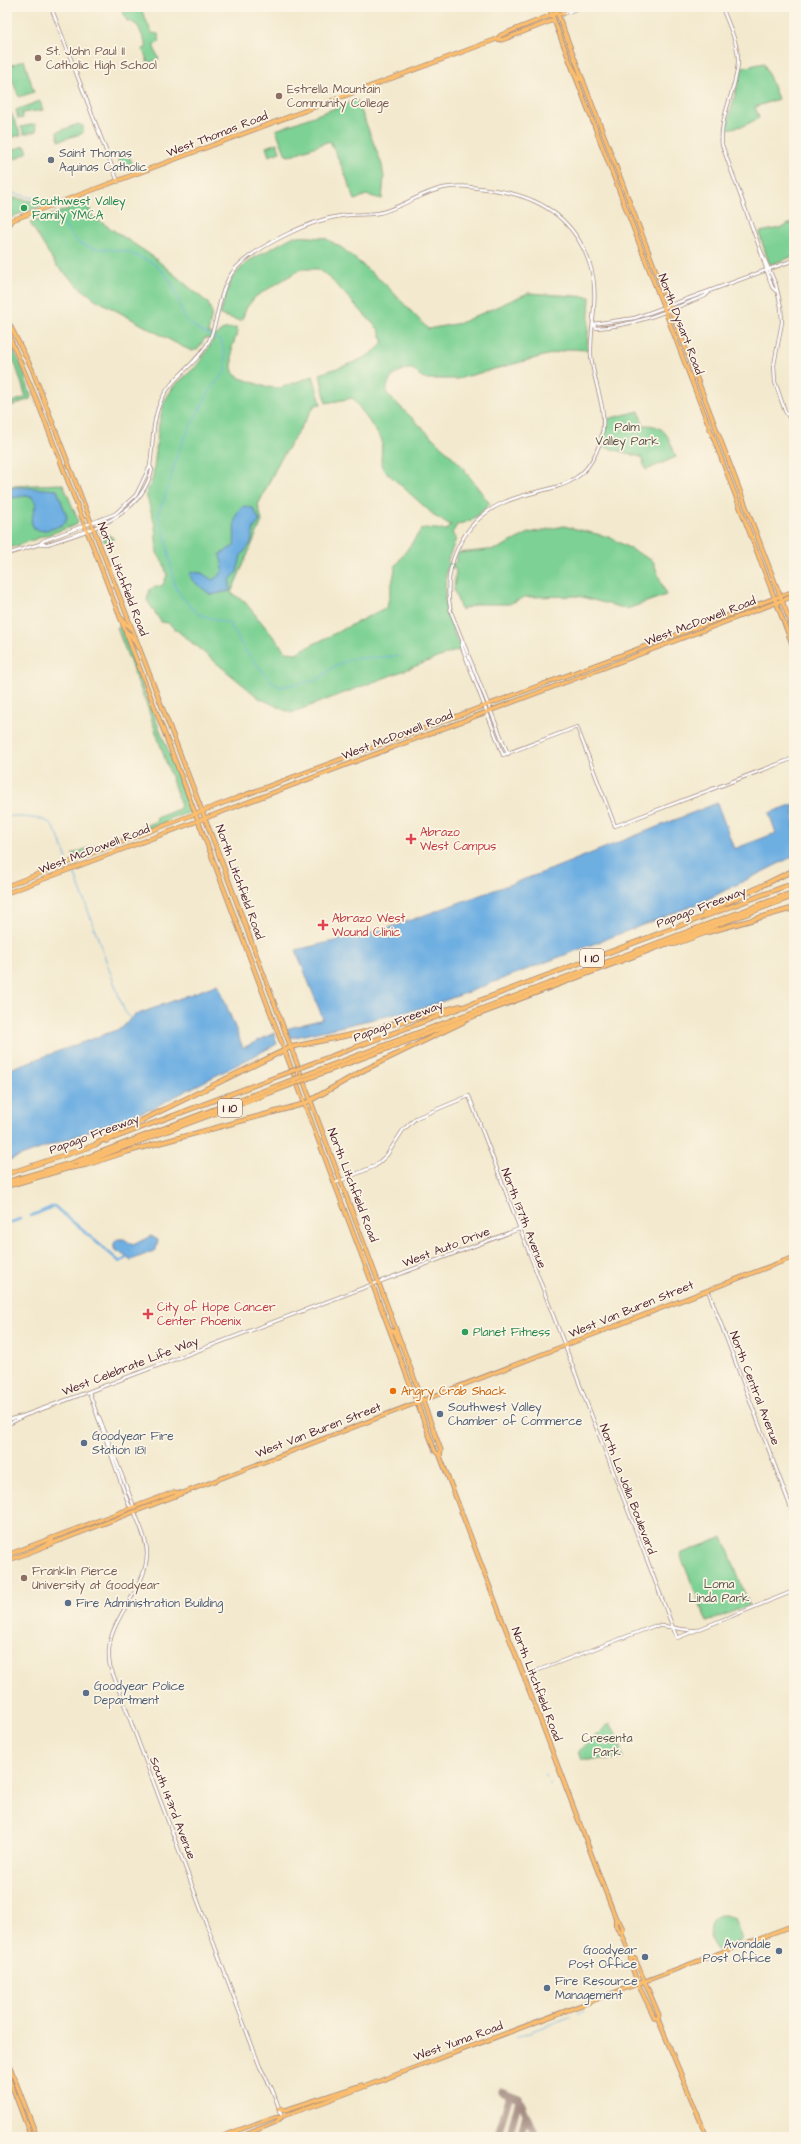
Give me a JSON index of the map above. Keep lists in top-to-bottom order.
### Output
{
  "streets": {
    "highway": ["Papago Freeway", "I 10"],
    "main road": [
      "West Thomas Road",
      "North Dysart Road",
      "North Litchfield Road",
      "West McDowell Road",
      "West Van Buren Street",
      "West Yuma Road"
    ],
    "street": [
      "North 137th Avenue",
      "West Auto Drive",
      "West Celebrate Life Way",
      "North Central Avenue",
      "North La Jolla Boulevard",
      "South 143rd Avenue"
    ]
  },
  "crossings": [
    ["West Thomas Road", "North Dysart Road"],
    ["North Dysart Road", "West McDowell Road"],
    ["North Litchfield Road", "West McDowell Road"],
    ["North Litchfield Road", "North 137th Avenue"],
    ["North Litchfield Road", "West Auto Drive"],
    ["North Litchfield Road", "West Van Buren Street"],
    ["North Litchfield Road", "West Celebrate Life Way"],
    ["North Litchfield Road", "West Yuma Road"],
    ["North 137th Avenue", "West Auto Drive"],
    ["North 137th Avenue", "West Van Buren Street"],
    ["North 137th Avenue", "North La Jolla Boulevard"],
    ["West Auto Drive", "West Celebrate Life Way"],
    ["West Van Buren Street", "North Central Avenue"],
    ["West Van Buren Street", "North La Jolla Boulevard"],
    ["West Van Buren Street", "South 143rd Avenue"],
    ["South 143rd Avenue", "West Yuma Road"]
  ],
  "parks": ["Palm Valley Park", "Loma Linda Park", "Cresenta Park"],
  "places": {
    "other": [
      "St. John Paul II Catholic High School",
      "Estrella Mountain Community College",
      "Saint Thomas Aquinas Catholic",
      "Southwest Valley Family YMCA",
      "Planet Fitness",
      "Angry Crab Shack",
      "Southwest Valley Chamber of Commerce",
      "Goodyear Fire Station 181",
      "Franklin Pierce University at Goodyear",
      "Fire Administration Building",
      "Goodyear Police Department",
      "Avondale Post Office",
      "Goodyear Post Office",
      "Fire Resource Management"
    ],
    "health": ["Abrazo West Campus", "Abrazo West Wound Clinic", "City of Hope Cancer Center Phoenix"]
  }
}
